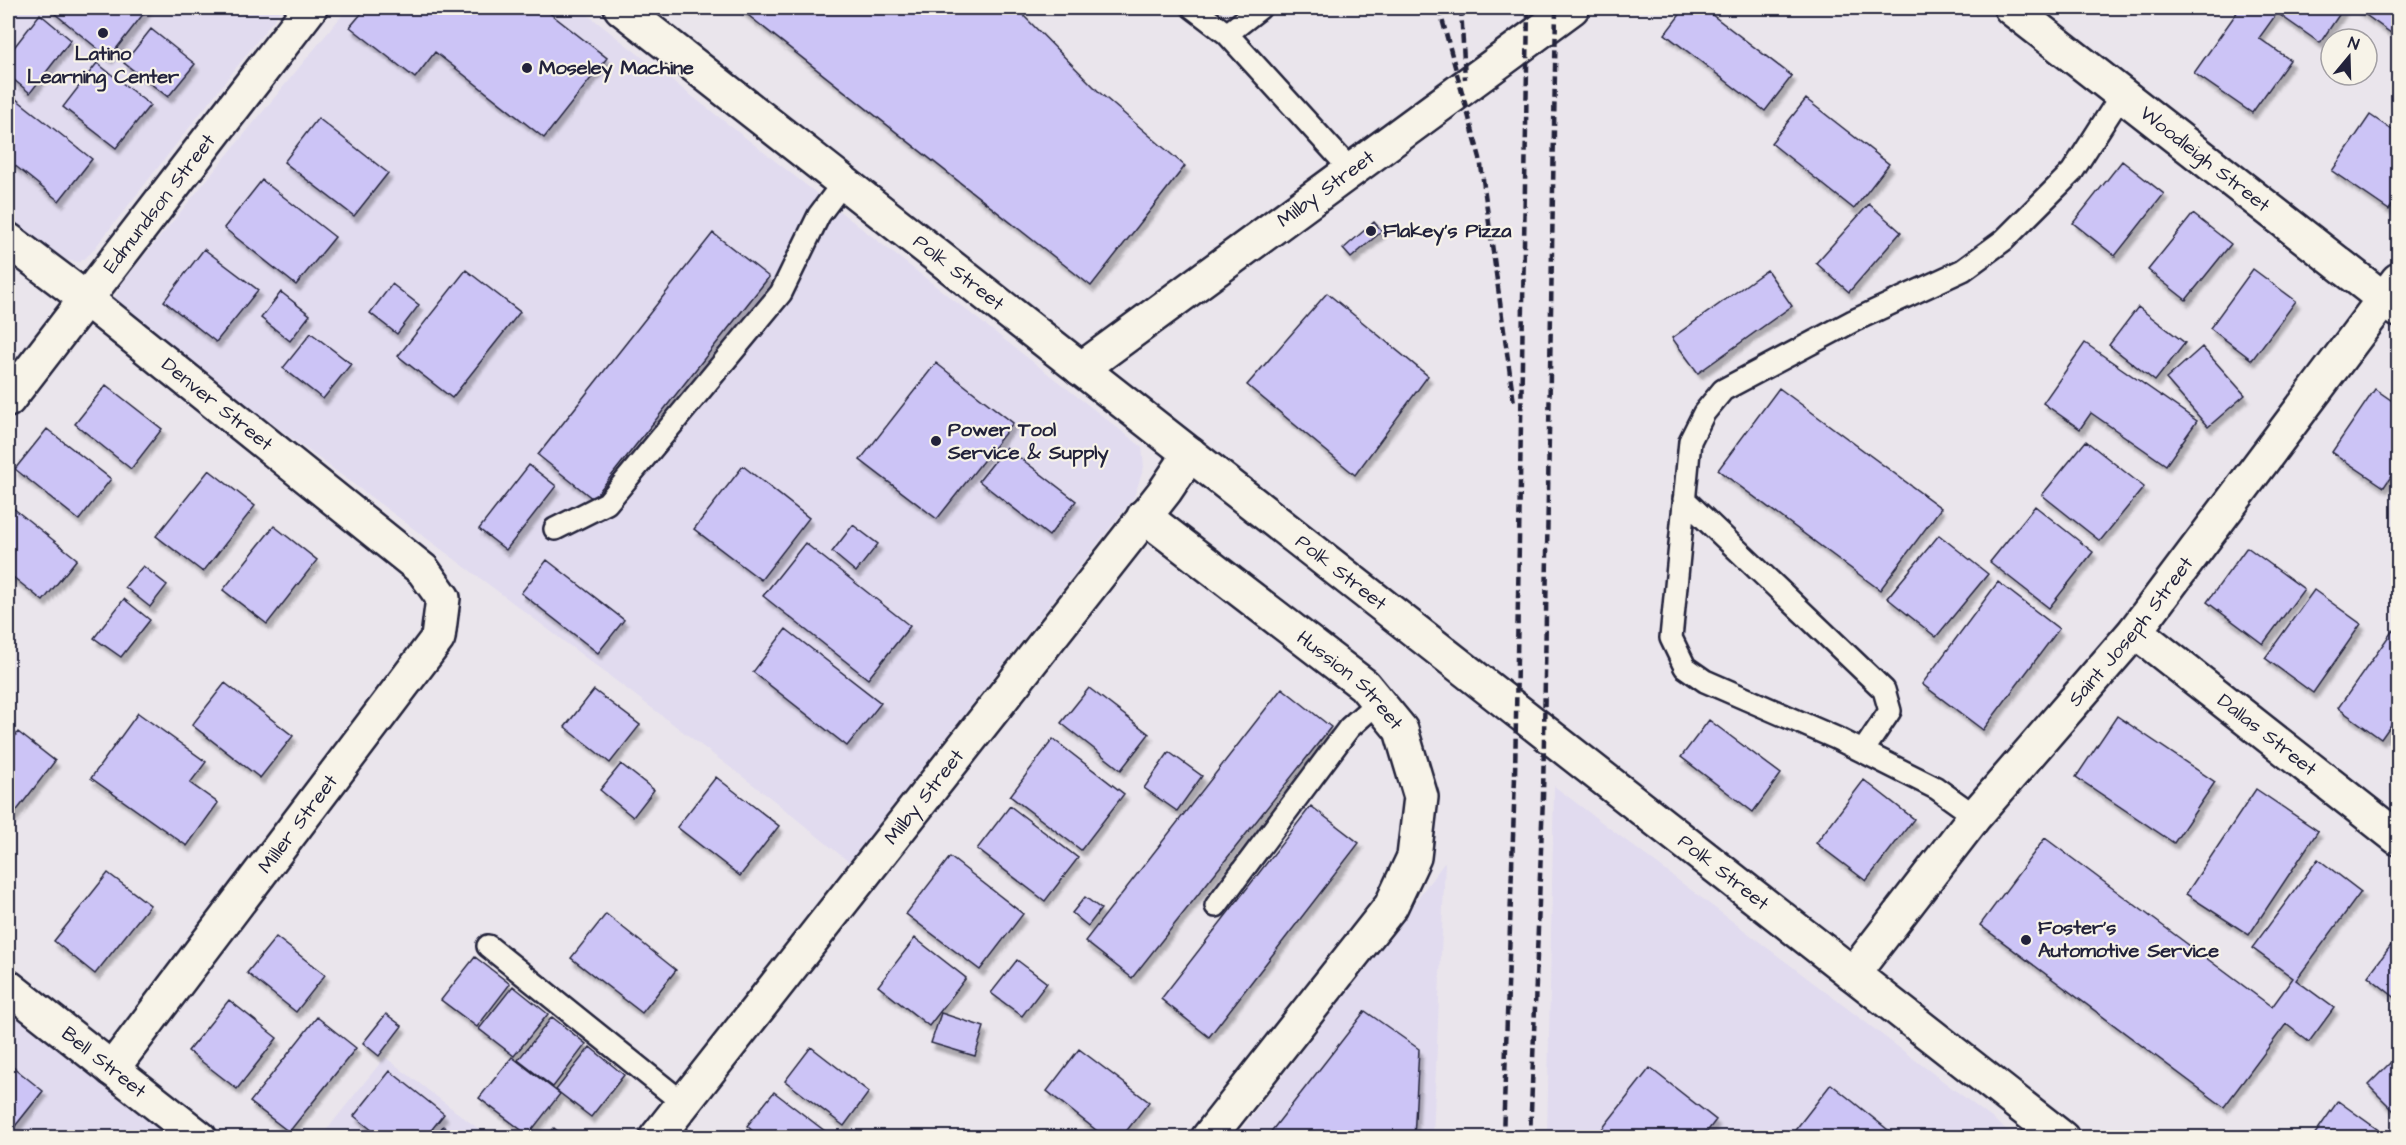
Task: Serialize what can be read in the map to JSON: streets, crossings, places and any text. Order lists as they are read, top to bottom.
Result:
{
  "streets": {
    "street": [
      "Woodleigh Street",
      "Milby Street",
      "Edmundson Street",
      "Polk Street",
      "Denver Street",
      "Saint Joseph Street",
      "Hussion Street",
      "Dallas Street",
      "Miller Street",
      "Bell Street"
    ]
  },
  "crossings": [
    ["Woodleigh Street", "Saint Joseph Street"],
    ["Milby Street", "Polk Street"],
    ["Milby Street", "Hussion Street"],
    ["Edmundson Street", "Denver Street"],
    ["Polk Street", "Saint Joseph Street"],
    ["Denver Street", "Miller Street"],
    ["Saint Joseph Street", "Dallas Street"],
    ["Miller Street", "Bell Street"]
  ],
  "places": [
    "Latino Learning Center",
    "Moseley Machine",
    "Flakey's Pizza",
    "Power Tool Service & Supply",
    "Foster's Automotive Service"
  ],
  "north": "top"
}
